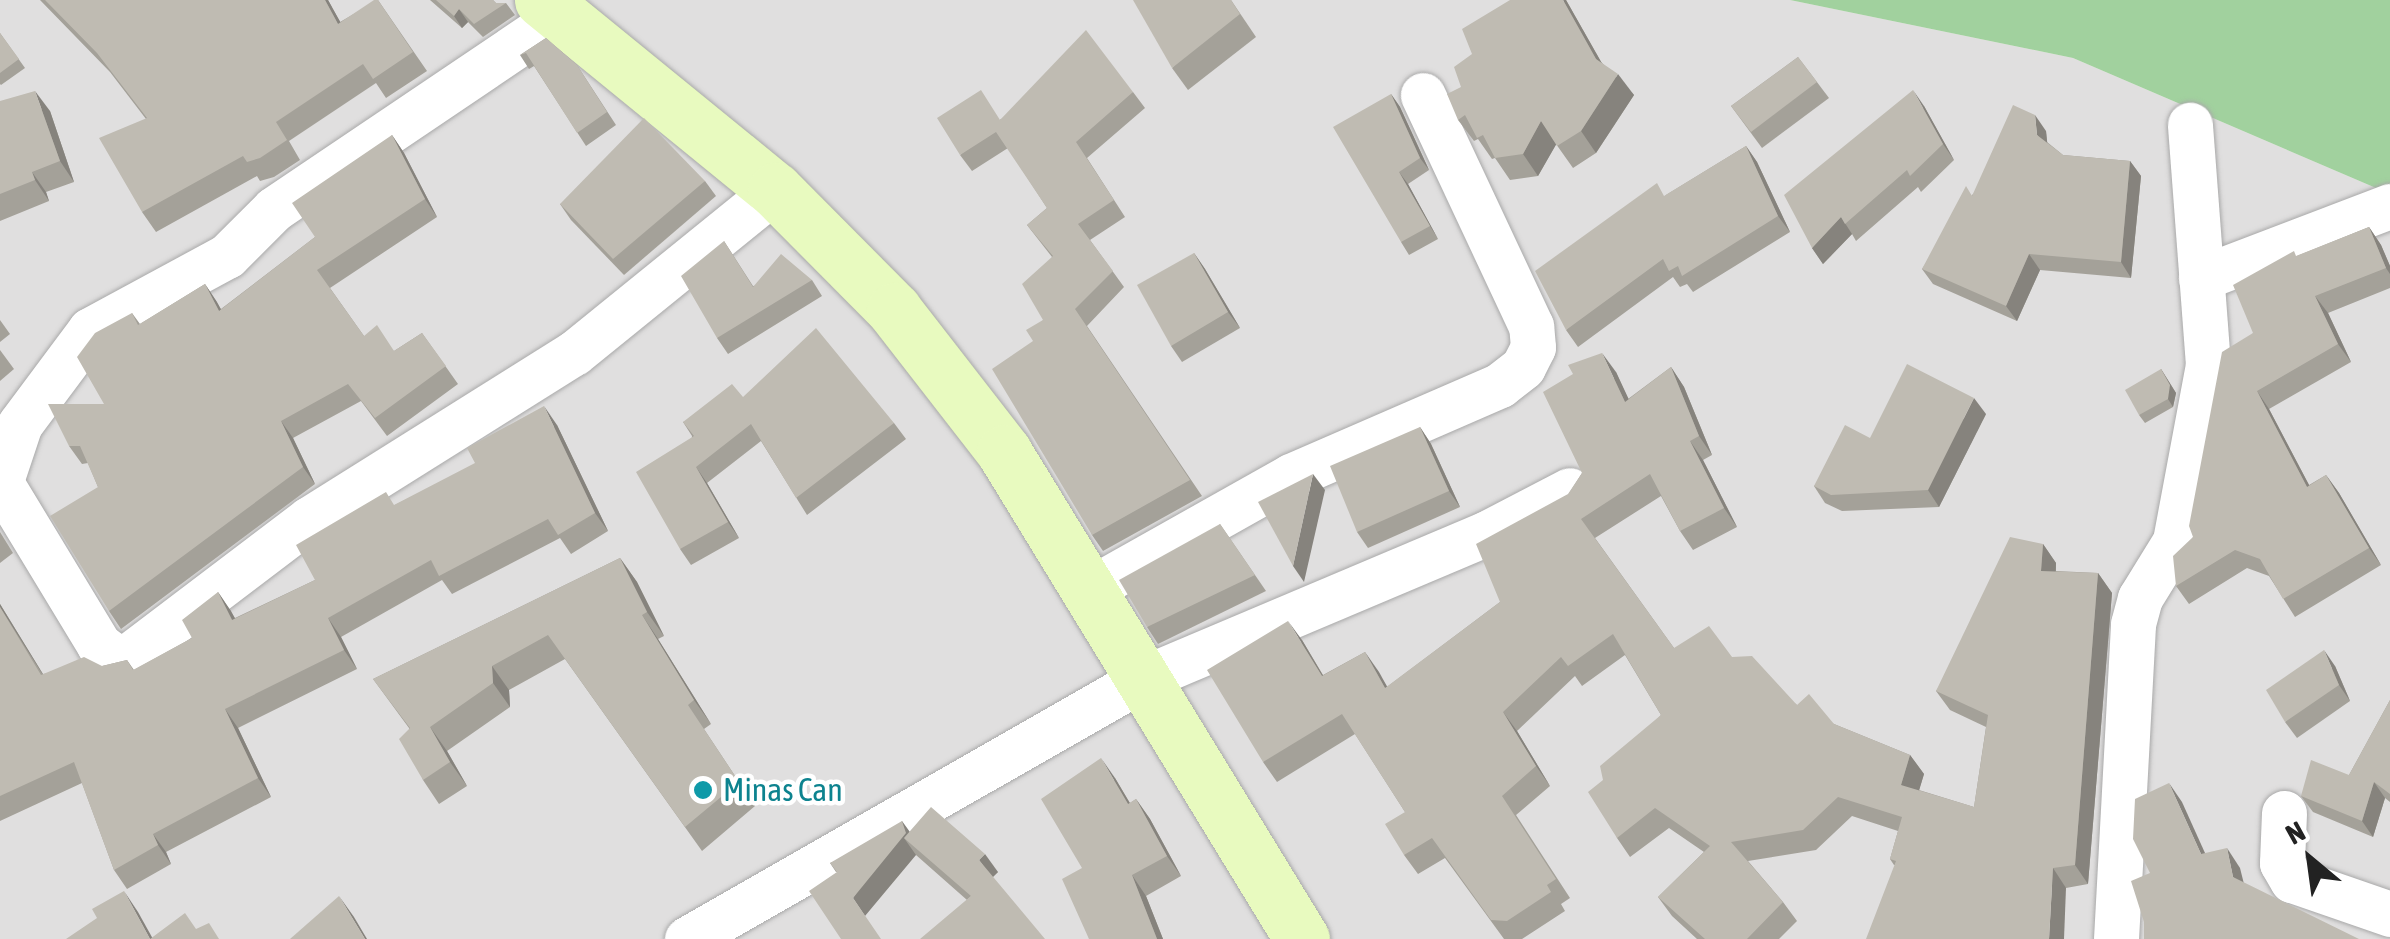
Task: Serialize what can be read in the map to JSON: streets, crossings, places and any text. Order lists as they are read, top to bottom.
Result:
{
  "places": ["Minas Can"],
  "north": "top left"
}
